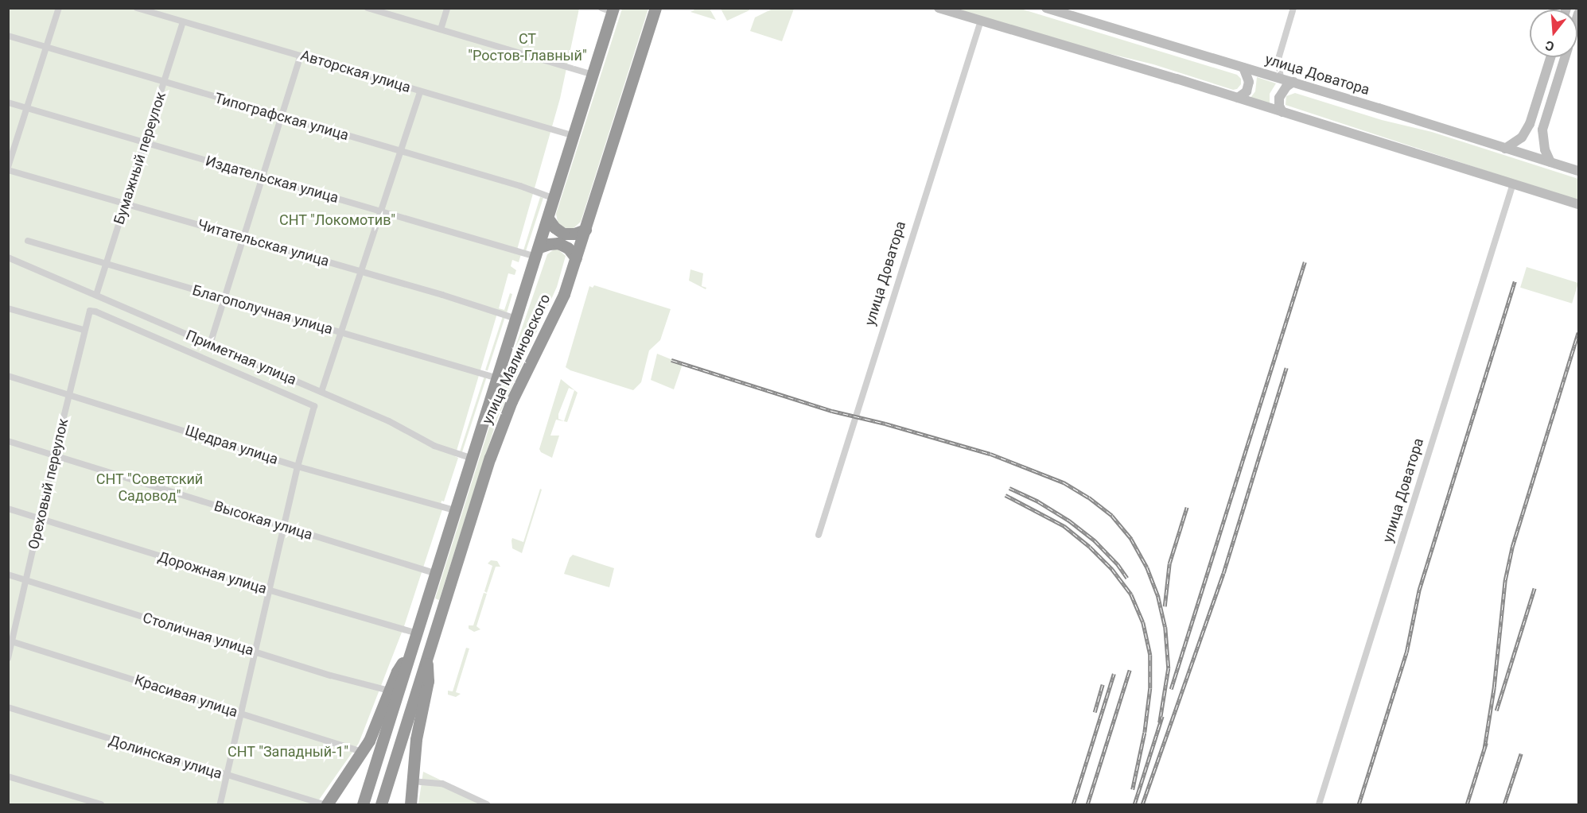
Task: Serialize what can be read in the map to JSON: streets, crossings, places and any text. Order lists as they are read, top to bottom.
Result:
{
  "streets": {
    "highway": ["улица Малиновского"],
    "street": [
      "Авторская улица",
      "улица Доватора",
      "Типографская улица",
      "Бумажный переулок",
      "Издательская улица",
      "Читательская улица",
      "Благополучная улица",
      "Приметная улица",
      "Щедрая улица",
      "Ореховый переулок",
      "Высокая улица",
      "Дорожная улица",
      "Столичная улица",
      "Красивая улица",
      "Долинская улица"
    ]
  },
  "crossings": [
    ["Авторская улица", "Бумажный переулок"],
    ["Авторская улица", "улица Малиновского"],
    ["Типографская улица", "Бумажный переулок"],
    ["Типографская улица", "улица Малиновского"],
    ["Бумажный переулок", "Издательская улица"],
    ["Бумажный переулок", "Читательская улица"],
    ["Бумажный переулок", "Благополучная улица"],
    ["Бумажный переулок", "Приметная улица"],
    ["Издательская улица", "улица Малиновского"],
    ["Читательская улица", "улица Малиновского"],
    ["Благополучная улица", "улица Малиновского"],
    ["Приметная улица", "улица Малиновского"],
    ["улица Малиновского", "Щедрая улица"],
    ["улица Малиновского", "Высокая улица"],
    ["улица Малиновского", "Дорожная улица"],
    ["Щедрая улица", "Ореховый переулок"],
    ["Ореховый переулок", "Высокая улица"],
    ["Ореховый переулок", "Дорожная улица"],
    ["Ореховый переулок", "Столичная улица"],
    ["Ореховый переулок", "Красивая улица"]
  ],
  "parks": [
    "СТ \"Ростов-Главный\"",
    "СНТ \"Локомотив\"",
    "СНТ \"Советский Садовод\"",
    "СНТ \"Западный-1\""
  ],
  "north": "bottom"
}
